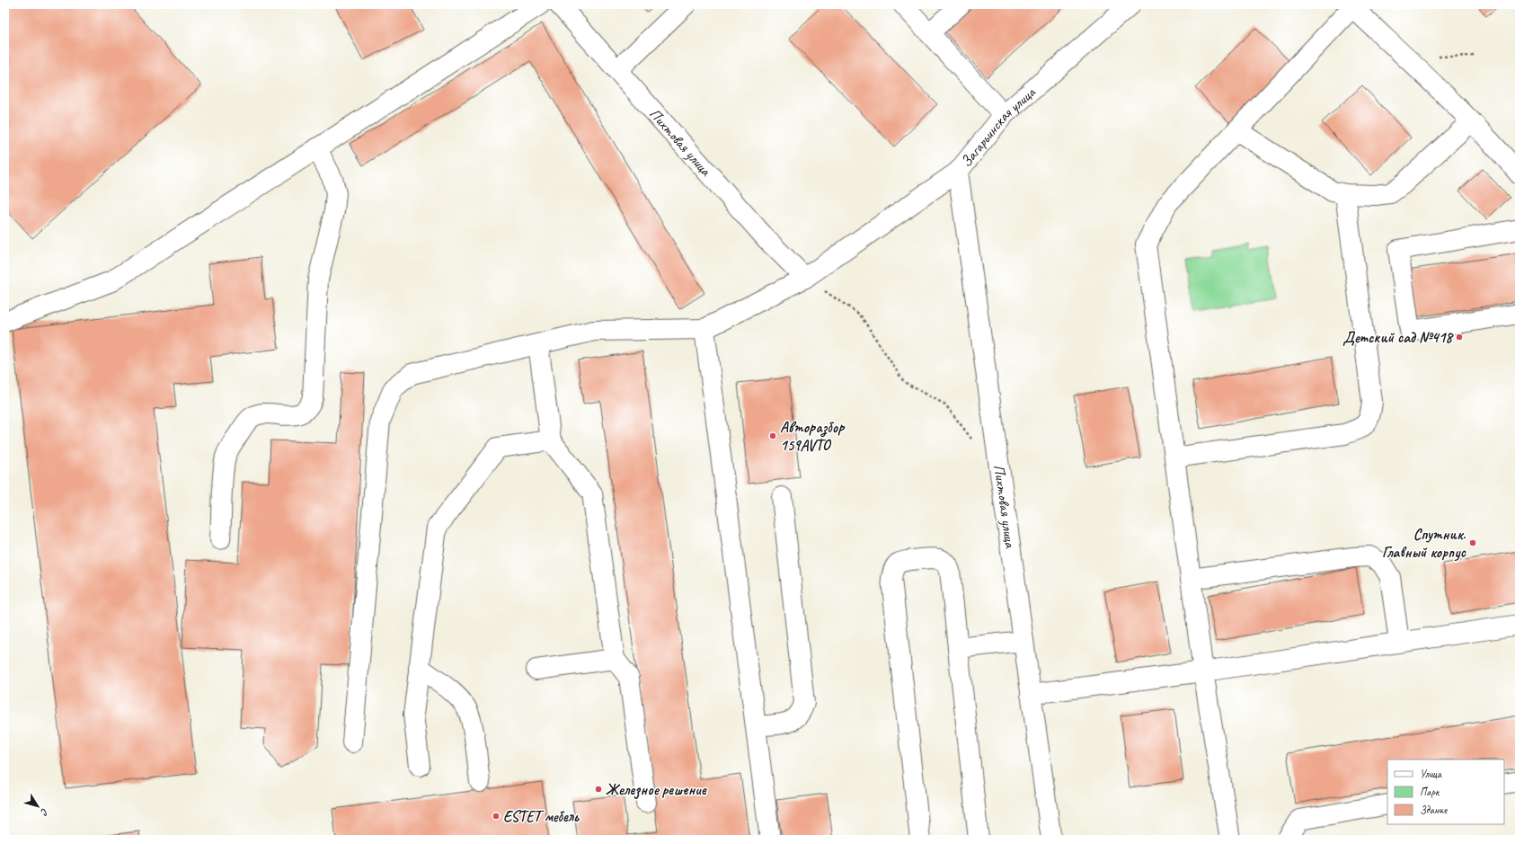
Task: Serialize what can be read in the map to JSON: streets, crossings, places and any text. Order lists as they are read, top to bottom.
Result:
{
  "streets": {
    "main road": ["Загарьинская улица", "Пихтовая улица"]
  },
  "crossings": [
    ["Загарьинская улица", "Пихтовая улица"]
  ],
  "places": [
    "Детский сад №418",
    "Авторазбор 159AVTO",
    "Спутник. Главный корпус",
    "Железное решение",
    "ESTET мебель"
  ],
  "legend": ["Улица", "Парк", "Здание"],
  "north": "bottom right"
}
